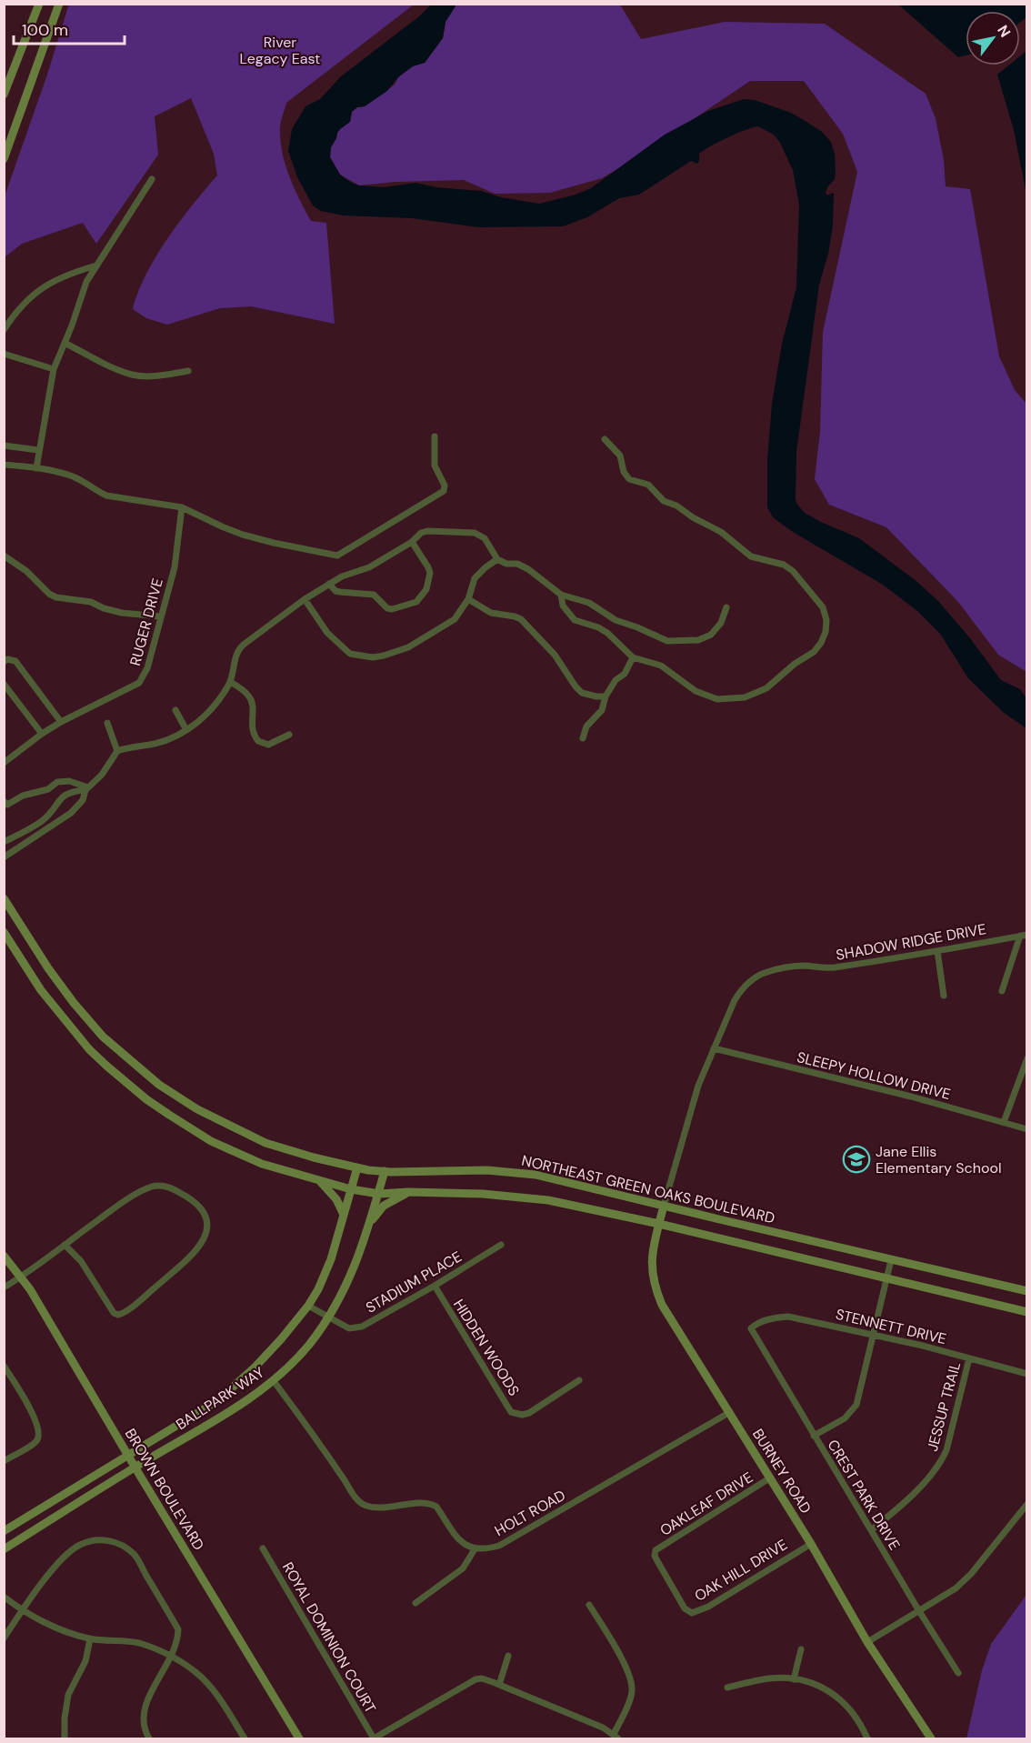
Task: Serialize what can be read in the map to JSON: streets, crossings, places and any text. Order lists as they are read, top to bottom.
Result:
{
  "streets": {
    "main road": [
      "NORTHEAST GREEN OAKS BOULEVARD",
      "BALLPARK WAY",
      "BURNEY ROAD",
      "BROWN BOULEVARD"
    ],
    "street": [
      "RUGER DRIVE",
      "SHADOW RIDGE DRIVE",
      "SLEEPY HOLLOW DRIVE",
      "STADIUM PLACE",
      "STENNETT DRIVE",
      "HIDDEN WOODS",
      "JESSUP TRAIL",
      "CREST PARK DRIVE",
      "OAKLEAF DRIVE",
      "HOLT ROAD",
      "OAK HILL DRIVE",
      "ROYAL DOMINION COURT"
    ]
  },
  "crossings": [
    ["SHADOW RIDGE DRIVE", "SLEEPY HOLLOW DRIVE"],
    ["SHADOW RIDGE DRIVE", "NORTHEAST GREEN OAKS BOULEVARD"],
    ["SHADOW RIDGE DRIVE", "BURNEY ROAD"],
    ["NORTHEAST GREEN OAKS BOULEVARD", "BALLPARK WAY"],
    ["NORTHEAST GREEN OAKS BOULEVARD", "BURNEY ROAD"],
    ["STADIUM PLACE", "HIDDEN WOODS"],
    ["STADIUM PLACE", "BALLPARK WAY"],
    ["STENNETT DRIVE", "JESSUP TRAIL"],
    ["STENNETT DRIVE", "CREST PARK DRIVE"],
    ["BALLPARK WAY", "BROWN BOULEVARD"],
    ["JESSUP TRAIL", "CREST PARK DRIVE"],
    ["BURNEY ROAD", "OAKLEAF DRIVE"],
    ["BURNEY ROAD", "HOLT ROAD"],
    ["BURNEY ROAD", "OAK HILL DRIVE"],
    ["OAKLEAF DRIVE", "OAK HILL DRIVE"]
  ],
  "parks": ["River Legacy East"],
  "places": {
    "school or university": ["Jane Ellis Elementary School"]
  },
  "scale_bar": "100 m",
  "north": "top right"
}
